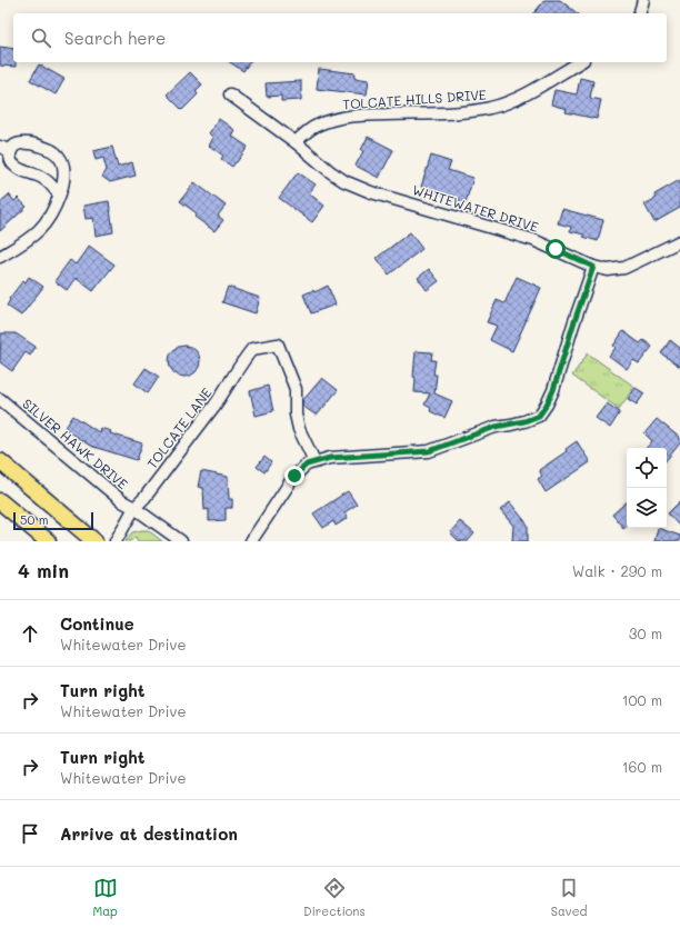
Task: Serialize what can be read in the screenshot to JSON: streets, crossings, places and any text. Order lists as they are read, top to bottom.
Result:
{
  "streets": {
    "street": [
      "TOLCATE HILLS DRIVE",
      "WHITEWATER DRIVE",
      "TOLCATE LANE",
      "SILVER HAWK DRIVE"
    ]
  },
  "crossings": [
    ["TOLCATE HILLS DRIVE", "WHITEWATER DRIVE"],
    ["TOLCATE LANE", "SILVER HAWK DRIVE"]
  ],
  "scale_bar": "50 m",
  "page": {
    "search": "Search here",
    "scale": "50 m",
    "heading": ["4 min", "Walk · 290 m"],
    "list": [
      ["Continue", "Whitewater Drive", "30 m"],
      ["Turn right", "Whitewater Drive", "100 m"],
      ["Turn right", "Whitewater Drive", "160 m"],
      "Arrive at destination"
    ],
    "nav": ["Map", "Directions", "Saved"]
  }
}
